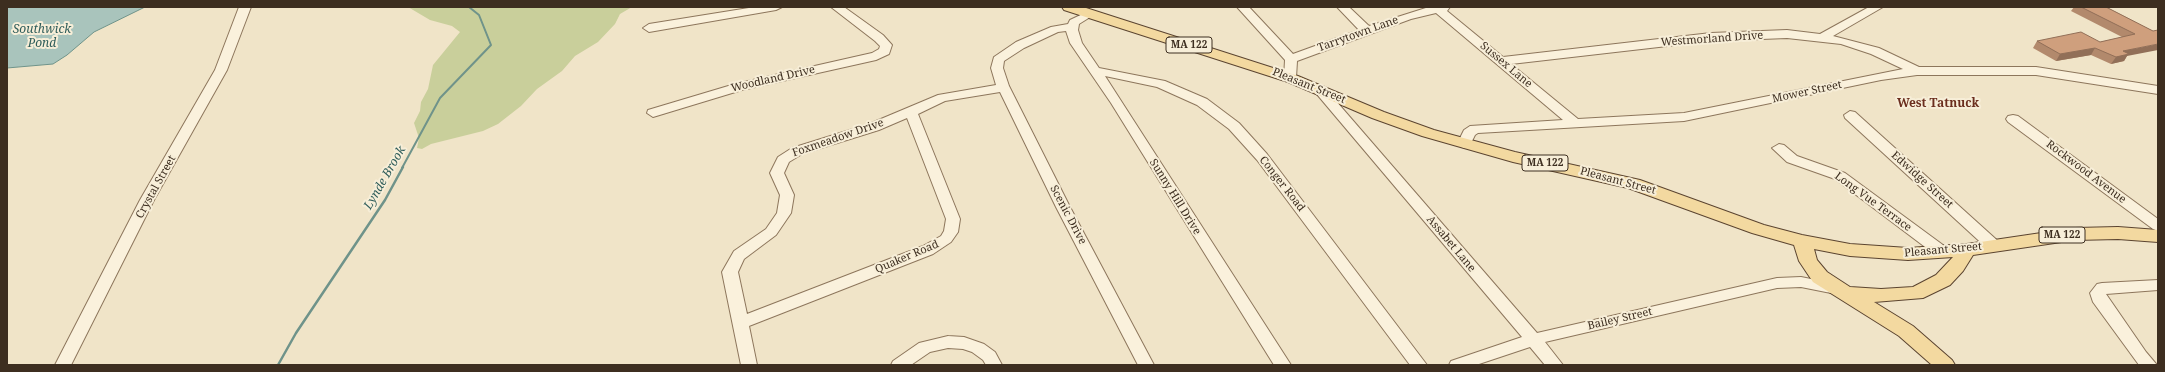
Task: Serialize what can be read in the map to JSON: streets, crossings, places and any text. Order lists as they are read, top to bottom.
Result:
{
  "streets": {
    "main road": ["MA 122", "Pleasant Street"],
    "street": [
      "Tarrytown Lane",
      "Westmorland Drive",
      "Sussex Lane",
      "Woodland Drive",
      "Mower Street",
      "Foxmeadow Drive",
      "Rockwood Avenue",
      "Edwidge Street",
      "Conger Road",
      "Crystal Street",
      "Sunny Hill Drive",
      "Long Vue Terrace",
      "Scenic Drive",
      "Assabet Lane",
      "Quaker Road",
      "Bailey Street"
    ]
  },
  "crossings": [
    ["Tarrytown Lane", "Sussex Lane"],
    ["Westmorland Drive", "Sussex Lane"],
    ["Westmorland Drive", "Mower Street"],
    ["Sussex Lane", "Mower Street"],
    ["Pleasant Street", "Mower Street"],
    ["Pleasant Street", "Edwidge Street"],
    ["Pleasant Street", "Long Vue Terrace"],
    ["Pleasant Street", "Assabet Lane"],
    ["Foxmeadow Drive", "Scenic Drive"],
    ["Foxmeadow Drive", "Quaker Road"],
    ["Conger Road", "Sunny Hill Drive"],
    ["Sunny Hill Drive", "Scenic Drive"],
    ["Assabet Lane", "Bailey Street"]
  ],
  "districts": ["West Tatnuck"],
  "water": ["Southwick Pond", "Lynde Brook"]
}
